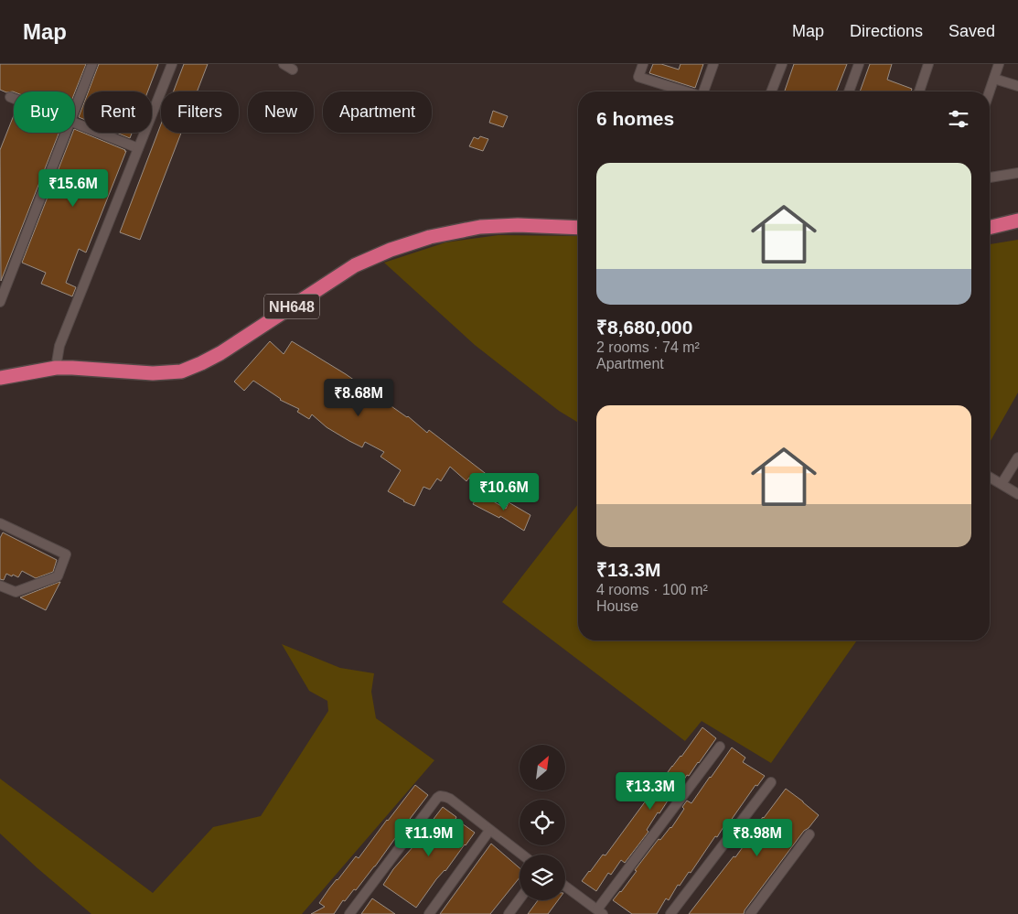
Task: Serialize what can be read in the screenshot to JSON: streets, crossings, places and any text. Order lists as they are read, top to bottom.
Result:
{
  "streets": {
    "highway": ["NH648"]
  },
  "north": "top right",
  "page": {
    "header": "Map",
    "nav": ["Map", "Directions", "Saved"],
    "chip": [
      "Buy",
      "Rent",
      "Filters",
      "New",
      "Apartment"
    ],
    "heading": "6 homes",
    "list": [
      {
        "name": "₹8,680,000",
        "note": "2 rooms · 74 m² · Apartment"
      },
      {
        "name": "₹13.3M",
        "note": "4 rooms · 100 m² · House"
      }
    ],
    "price": [
      "₹15.6M",
      "₹8.68M",
      "₹10.6M",
      "₹13.3M",
      "₹11.9M",
      "₹8.98M"
    ]
  }
}
